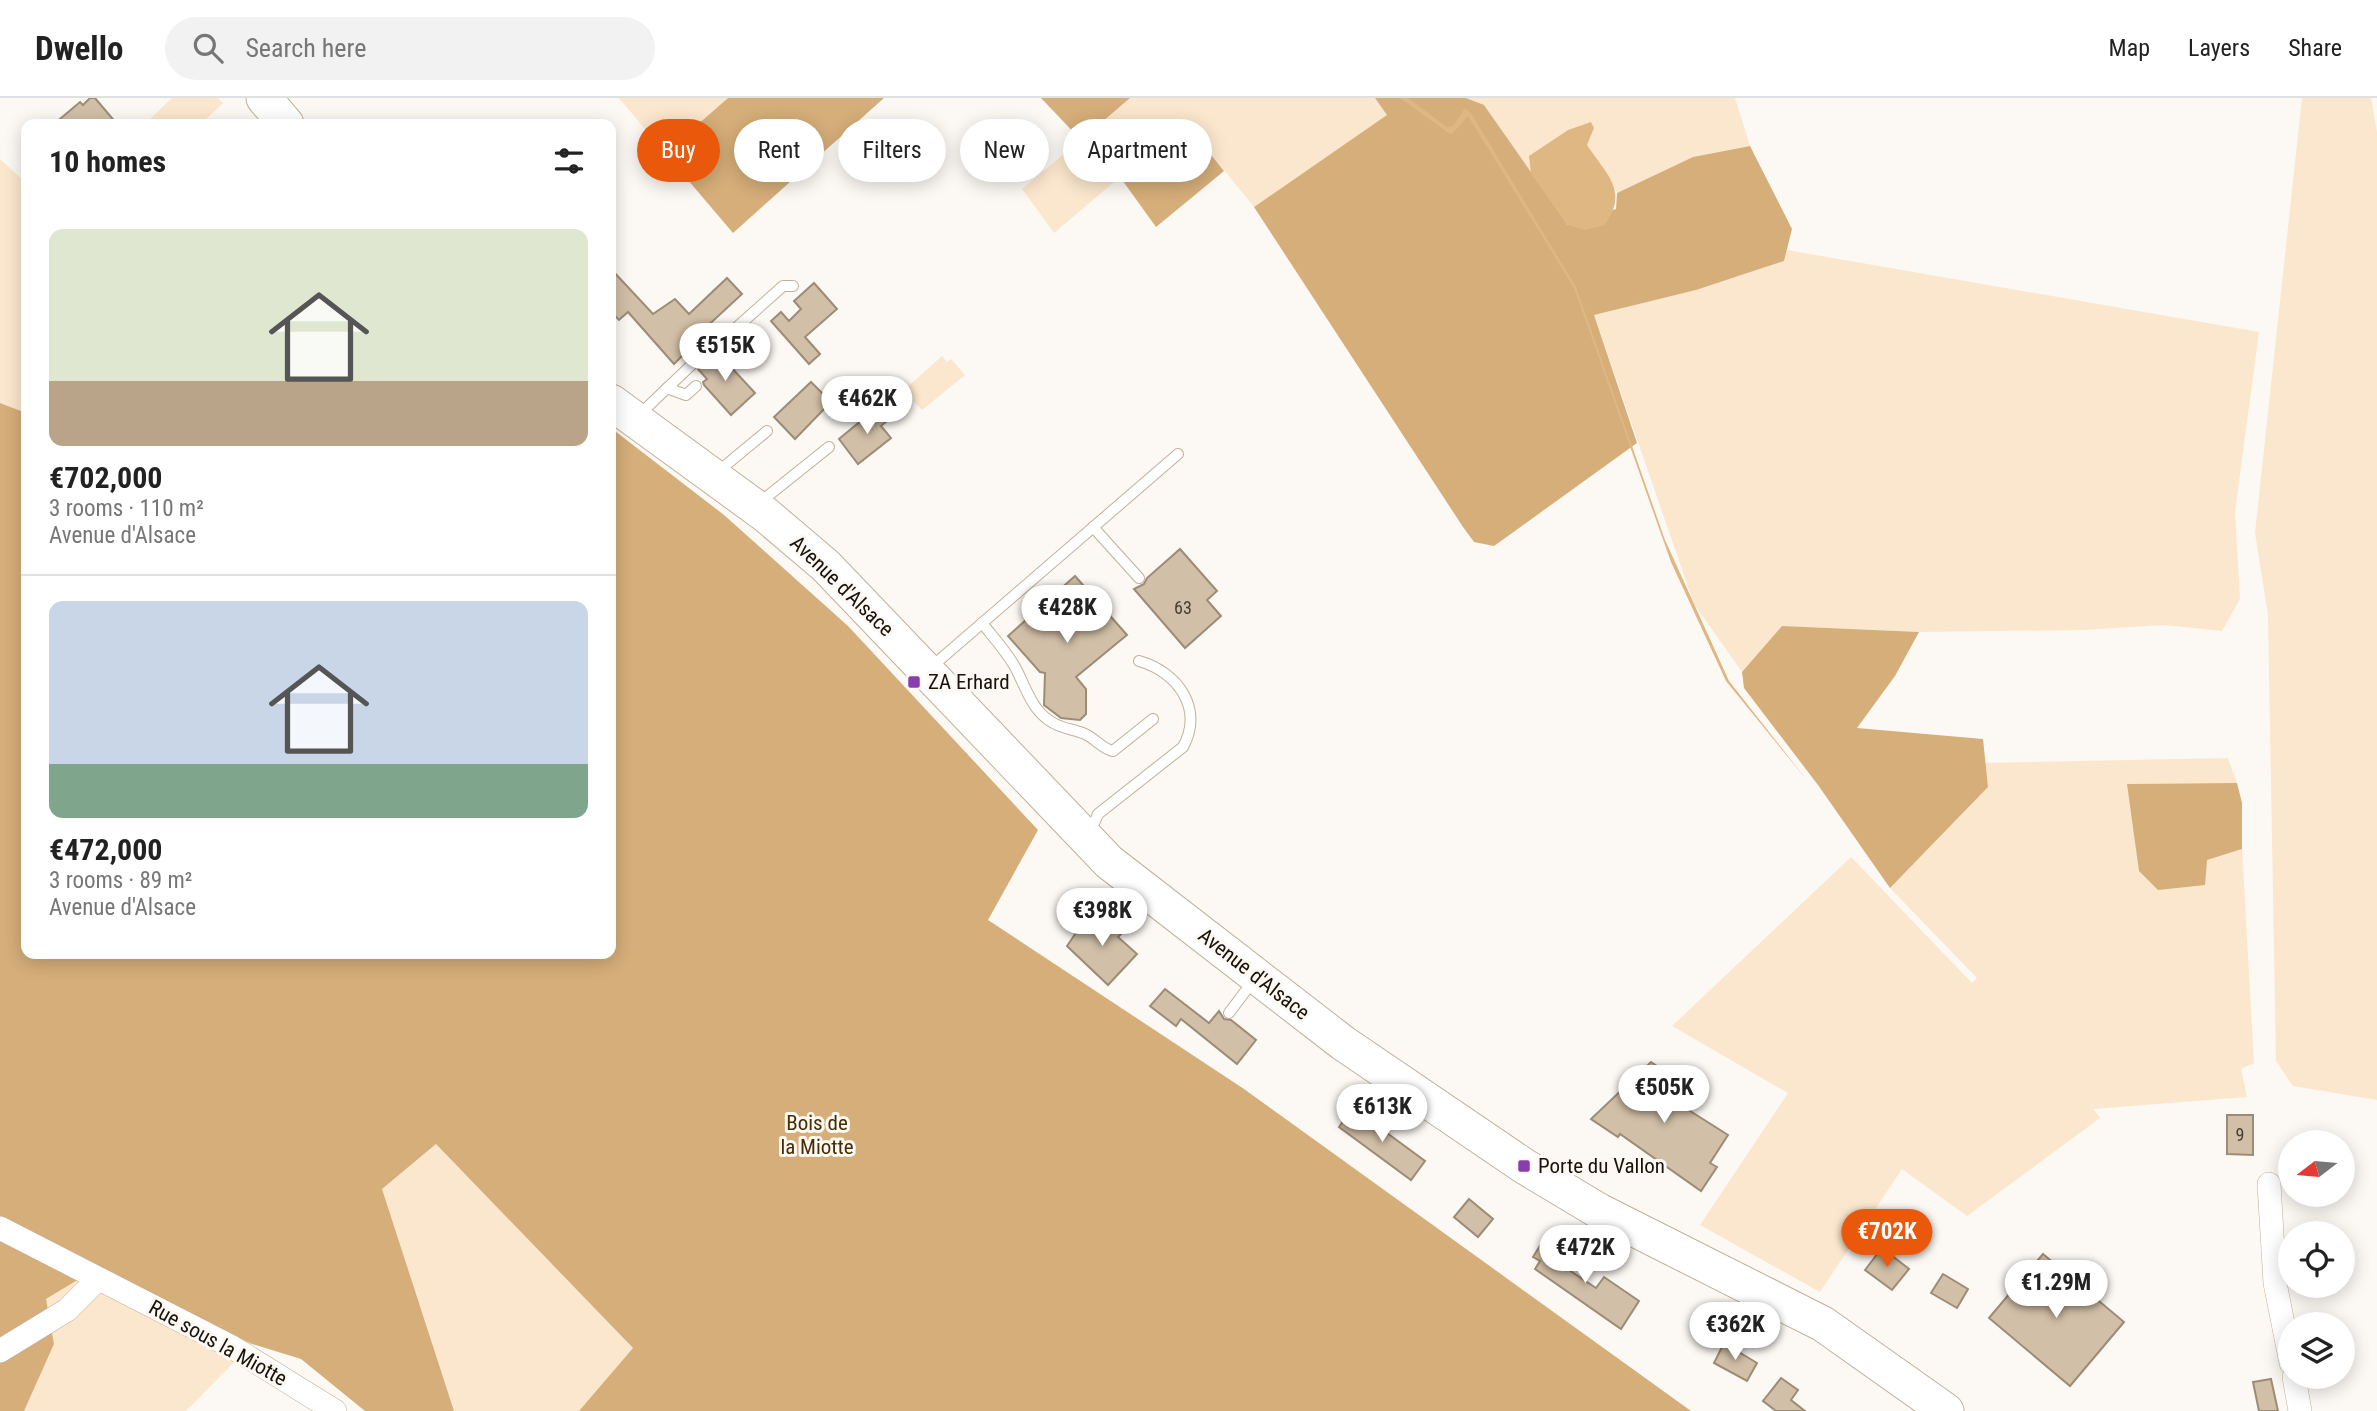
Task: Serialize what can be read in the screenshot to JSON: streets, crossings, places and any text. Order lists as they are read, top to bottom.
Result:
{
  "streets": {
    "main road": ["Avenue d'Alsace"],
    "street": ["Rue sous la Miotte"]
  },
  "parks": ["Bois de la Miotte"],
  "places": {
    "transit": ["ZA Erhard", "Porte du Vallon"]
  },
  "house_numbers": ["63", "9"],
  "north": "left",
  "page": {
    "header": "Dwello",
    "search": "Search here",
    "nav": ["Map", "Layers", "Share"],
    "chip": [
      "Buy",
      "Rent",
      "Filters",
      "New",
      "Apartment"
    ],
    "heading": "10 homes",
    "list": [
      {
        "name": "€702,000",
        "note": "3 rooms · 110 m² · Avenue d'Alsace"
      },
      {
        "name": "€472,000",
        "note": "3 rooms · 89 m² · Avenue d'Alsace"
      }
    ],
    "price": [
      "€515K",
      "€462K",
      "€428K",
      "€398K",
      "€505K",
      "€613K",
      "€702K",
      "€472K",
      "€1.29M",
      "€362K"
    ]
  }
}
